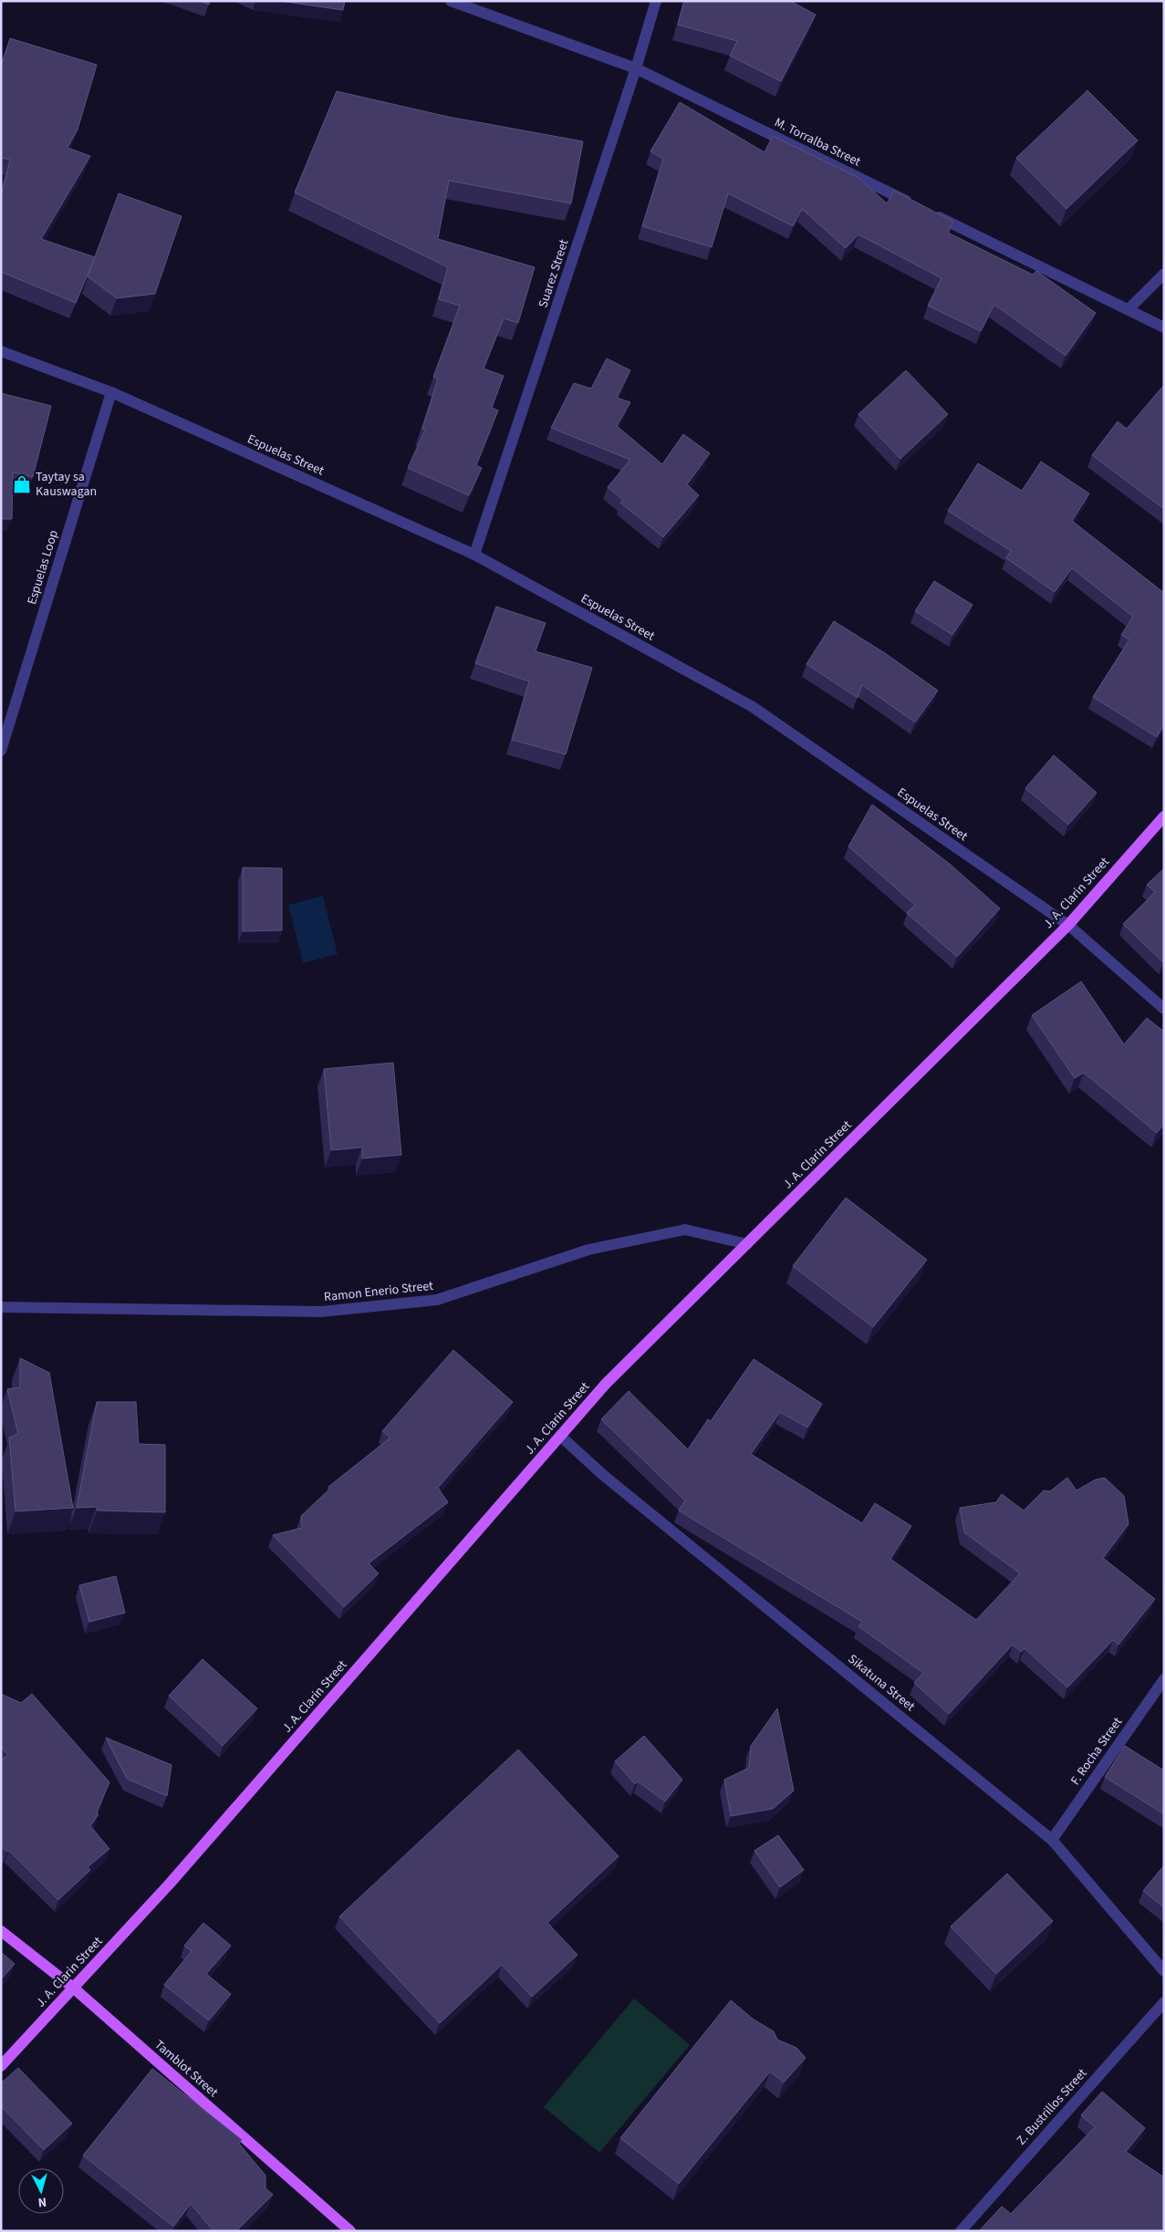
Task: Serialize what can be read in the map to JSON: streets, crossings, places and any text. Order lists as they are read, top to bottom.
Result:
{
  "streets": {
    "main road": ["J. A. Clarin Street", "Tamblot Street"],
    "street": [
      "M. Torralba Street",
      "Suarez Street",
      "Espuelas Street",
      "Espuelas Loop",
      "Ramon Enerio Street",
      "Sikatuna Street",
      "F. Rocha Street",
      "Z. Bustrillos Street"
    ]
  },
  "crossings": [
    ["M. Torralba Street", "Suarez Street"],
    ["Suarez Street", "Espuelas Street"],
    ["Espuelas Street", "Espuelas Loop"],
    ["Espuelas Street", "J. A. Clarin Street"],
    ["J. A. Clarin Street", "Ramon Enerio Street"],
    ["J. A. Clarin Street", "Sikatuna Street"],
    ["J. A. Clarin Street", "Tamblot Street"],
    ["Sikatuna Street", "F. Rocha Street"]
  ],
  "places": {
    "shop": ["Taytay sa Kauswagan"]
  },
  "north": "bottom"
}
